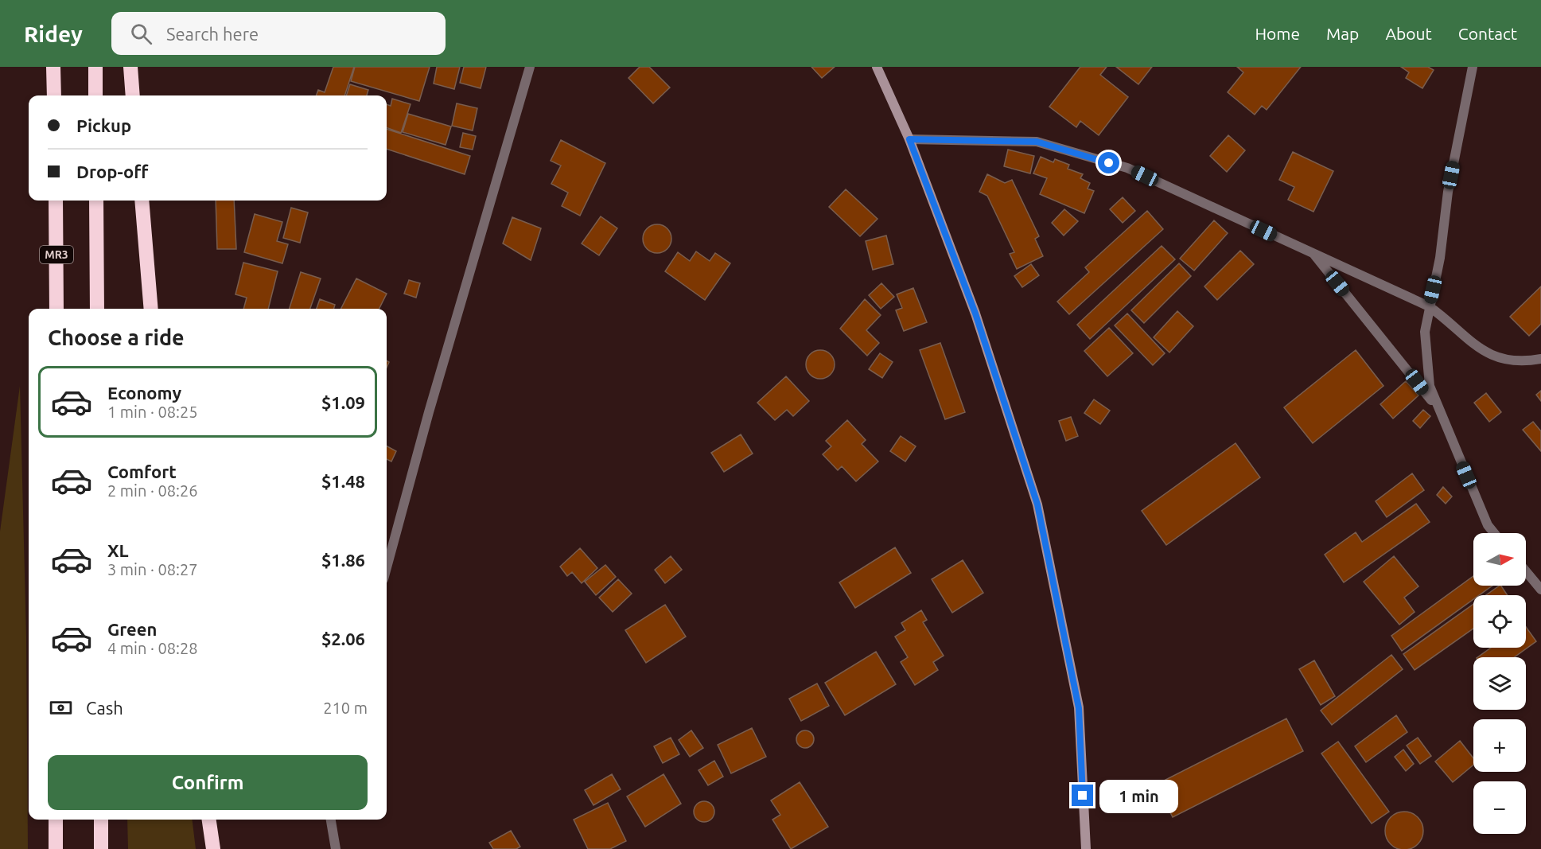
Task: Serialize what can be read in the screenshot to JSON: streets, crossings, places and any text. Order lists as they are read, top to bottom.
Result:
{
  "streets": {
    "highway": ["MR3"]
  },
  "north": "right",
  "page": {
    "header": "Ridey",
    "search": "Search here",
    "nav": [
      "Home",
      "Map",
      "About",
      "Contact"
    ],
    "banner": ["Pickup", "Drop-off"],
    "heading": "Choose a ride",
    "list": [
      {
        "name": "Economy",
        "note": "1 min · 08:25",
        "value": "$1.09"
      },
      {
        "name": "Comfort",
        "note": "2 min · 08:26",
        "value": "$1.48"
      },
      {
        "name": "XL",
        "note": "3 min · 08:27",
        "value": "$1.86"
      },
      {
        "name": "Green",
        "note": "4 min · 08:28",
        "value": "$2.06"
      }
    ],
    "map_buttons": ["+", "−"],
    "pay": ["Cash", "210 m"],
    "buttons": "Confirm",
    "bubble": "1 min"
  }
}
